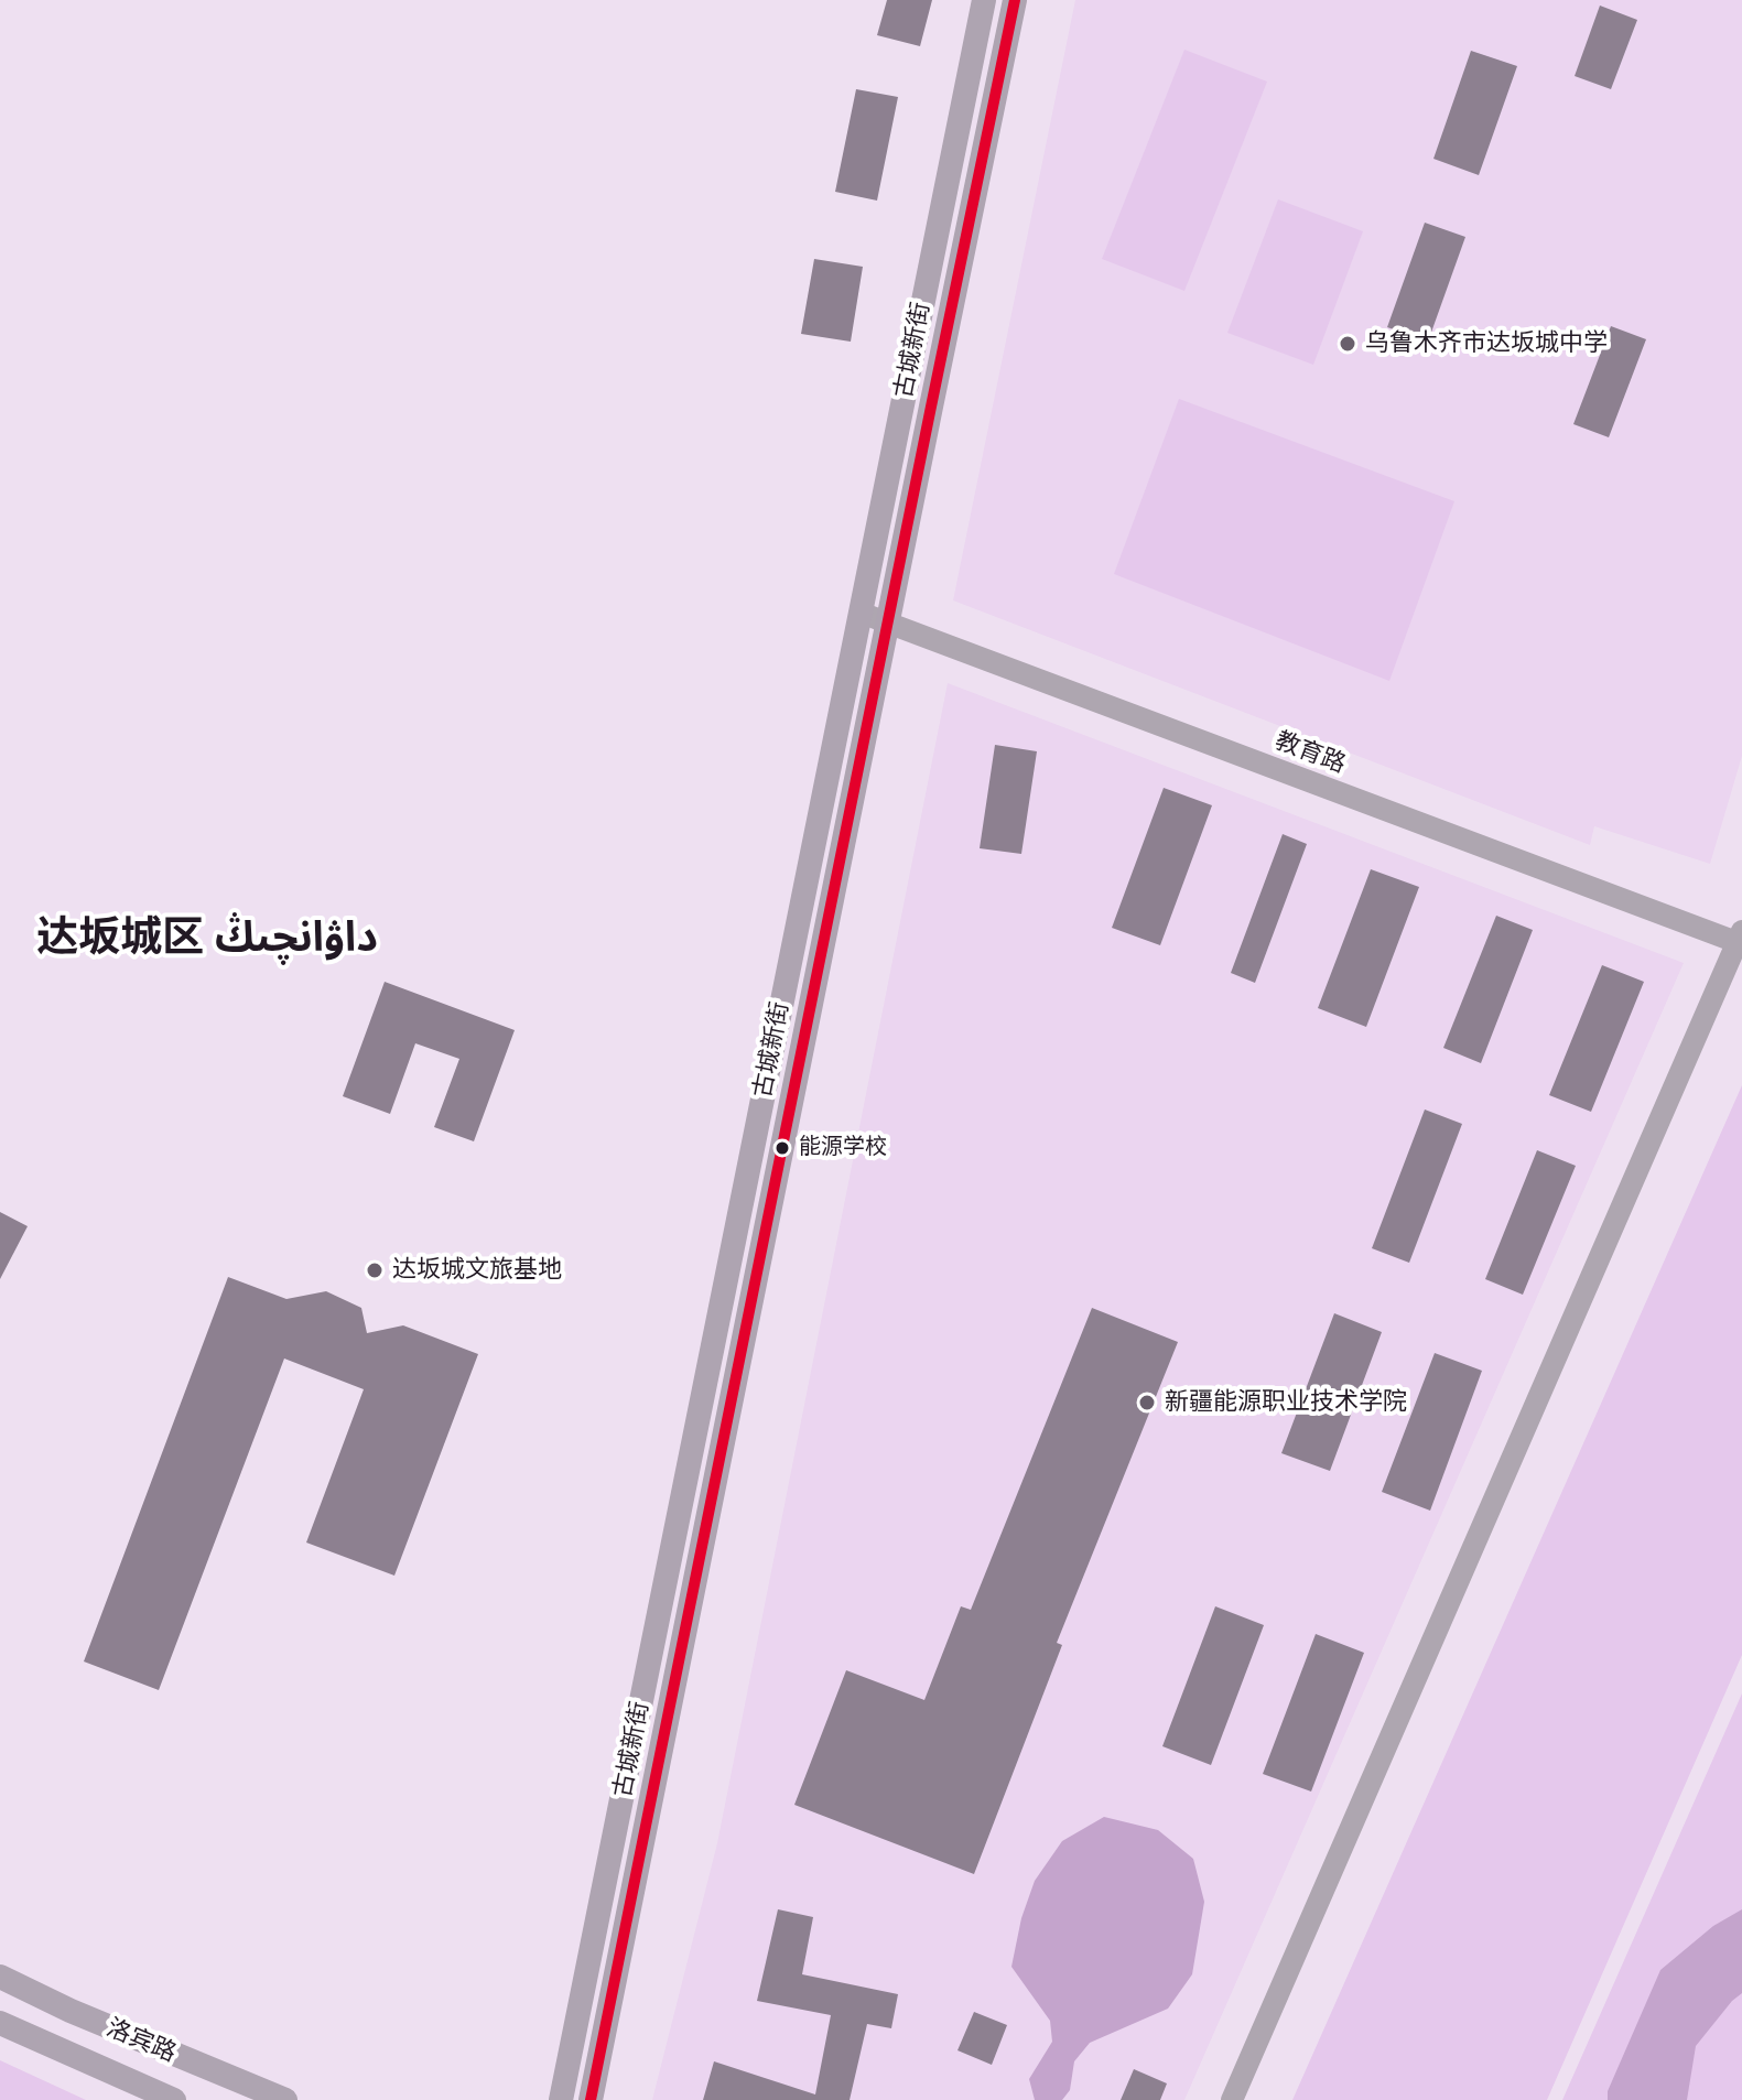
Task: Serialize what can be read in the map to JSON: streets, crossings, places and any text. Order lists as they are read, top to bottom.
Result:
{
  "streets": {
    "main road": ["古城新街", "洛宾路"],
    "street": ["教育路"]
  },
  "crossings": [
    ["古城新街", "教育路"]
  ],
  "districts": ["达坂城区 داۋانچىڭ"],
  "places": [
    "乌鲁木齐市达坂城中学",
    "能源学校",
    "达坂城文旅基地",
    "新疆能源职业技术学院"
  ]
}
